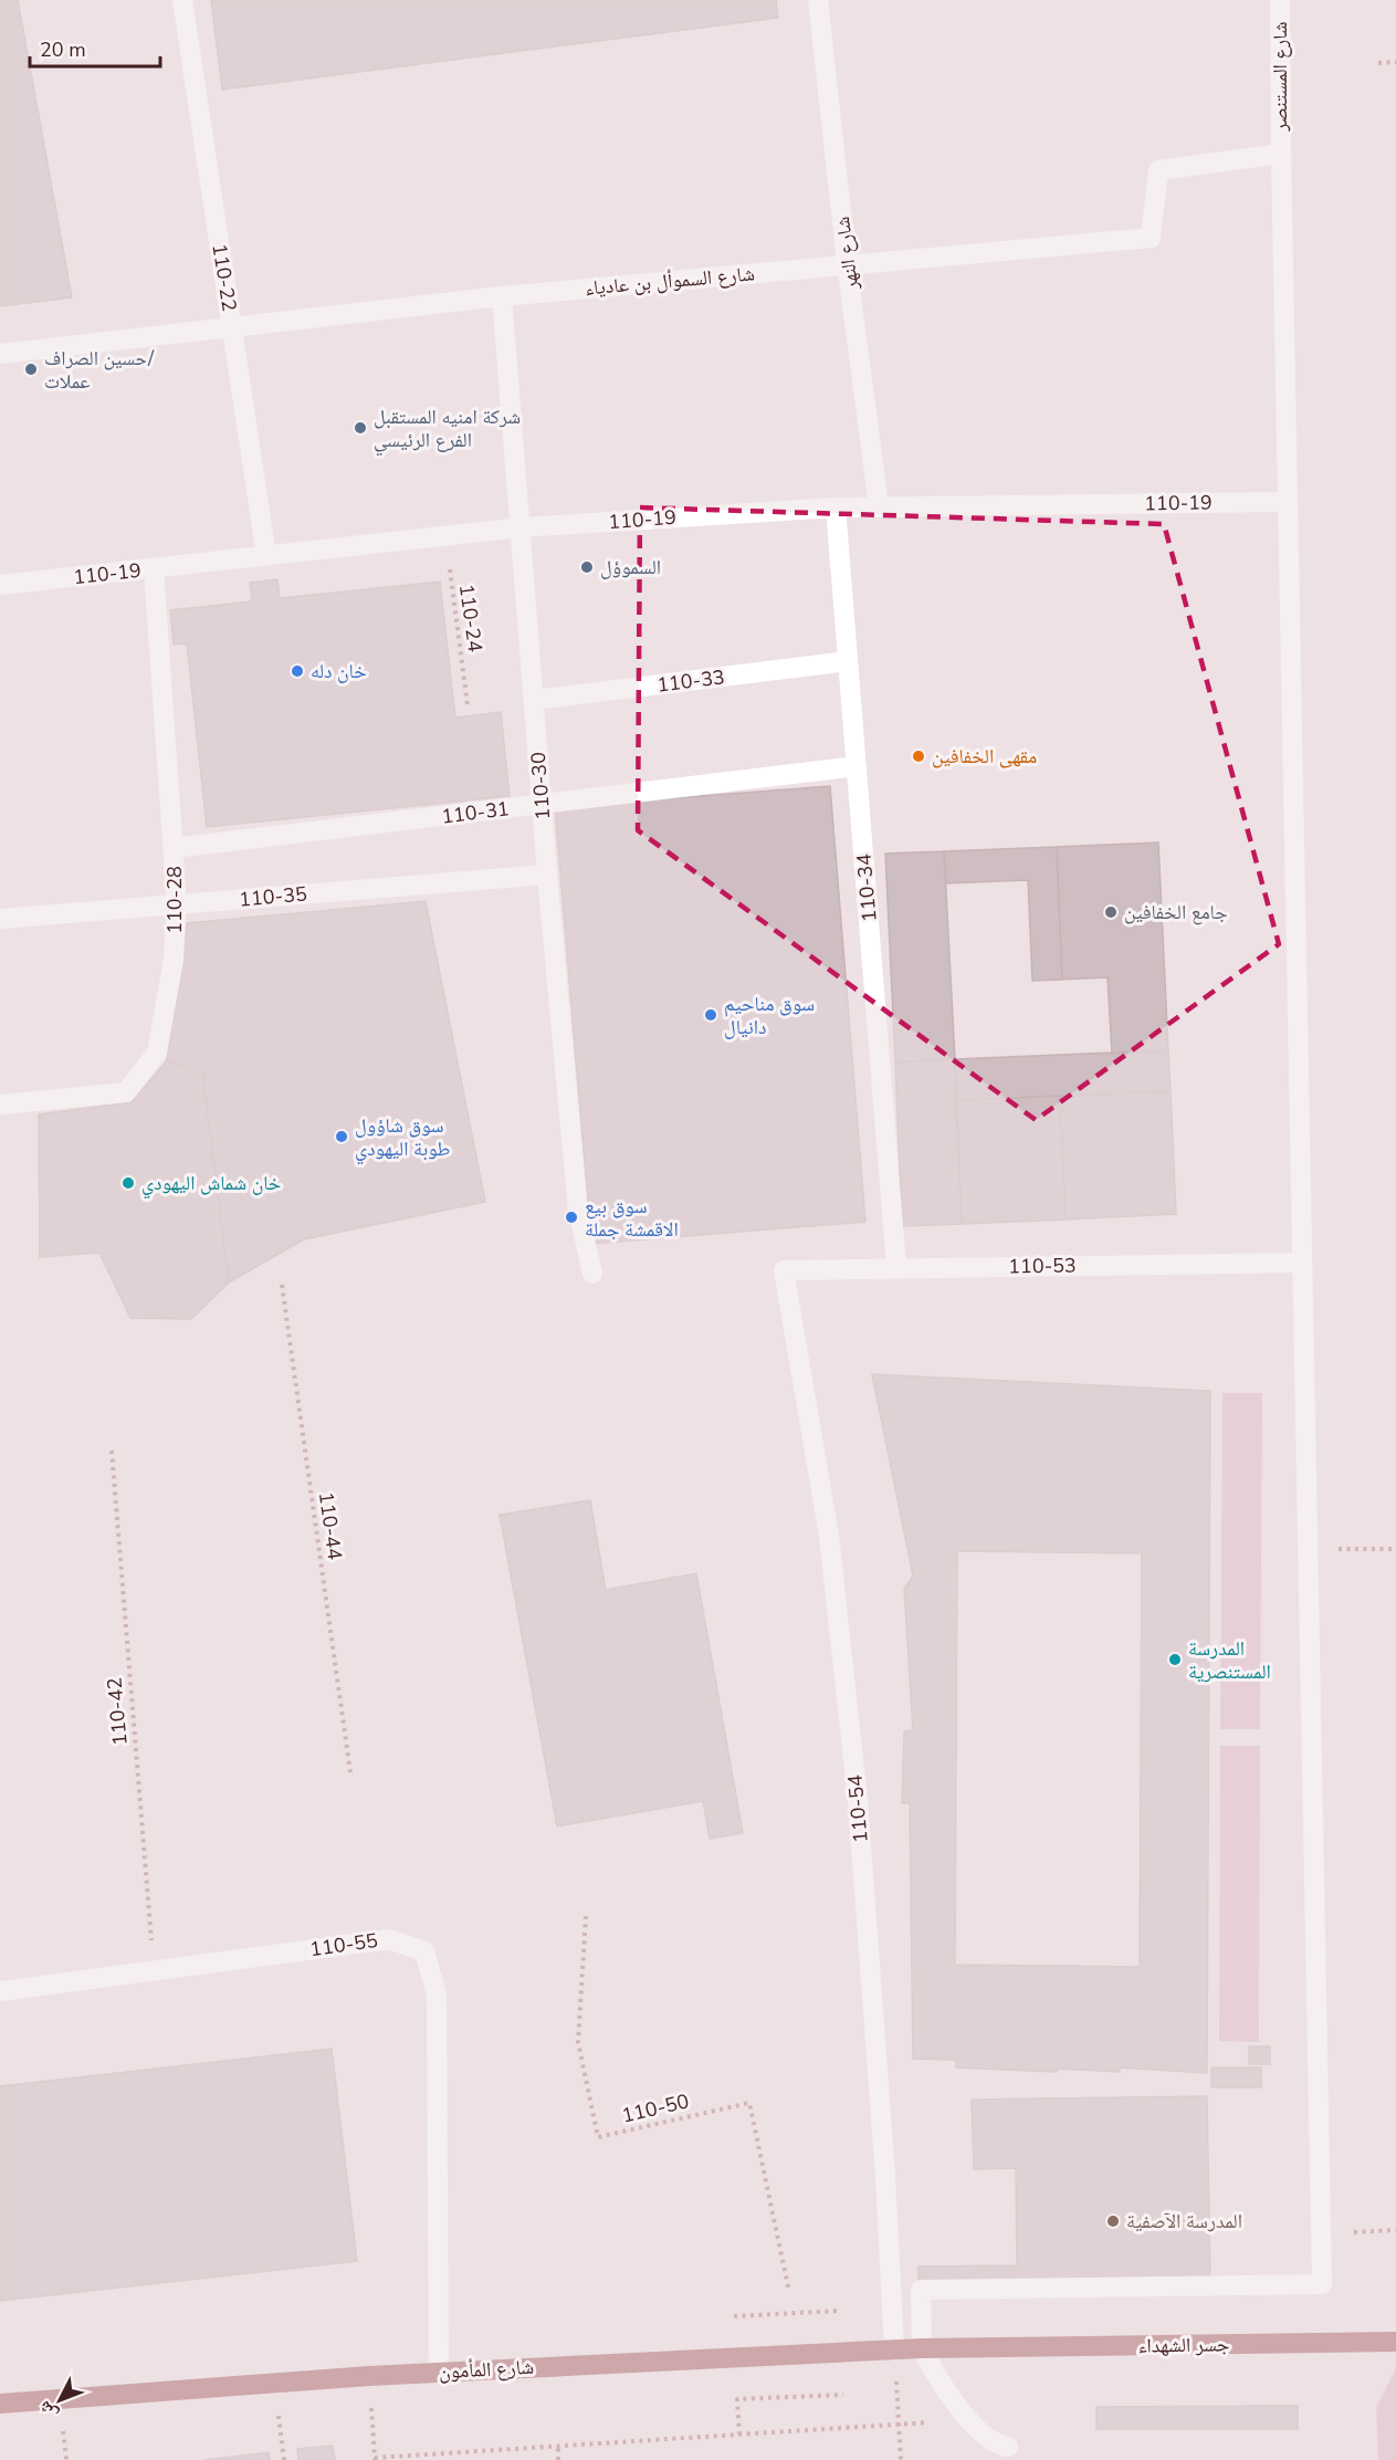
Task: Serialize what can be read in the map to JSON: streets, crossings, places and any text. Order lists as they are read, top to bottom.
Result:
{
  "streets": {
    "main road": ["جسر الشهداء", "شارع المأمون"],
    "street": [
      "شارع المستنصر",
      "شارع النهر",
      "110-22",
      "شارع السموأل بن عادياء",
      "110-19",
      "110-33",
      "110-30",
      "110-31",
      "110-34",
      "110-35",
      "110-28",
      "110-53",
      "110-54",
      "110-55"
    ],
    "path": [
      "110-24",
      "110-44",
      "110-42",
      "110-50"
    ]
  },
  "crossings": [
    ["شارع المستنصر", "شارع السموأل بن عادياء"],
    ["شارع المستنصر", "110-19"],
    ["شارع المستنصر", "110-53"],
    ["شارع المستنصر", "شارع المأمون"],
    ["شارع النهر", "شارع السموأل بن عادياء"],
    ["شارع النهر", "110-19"],
    ["110-22", "شارع السموأل بن عادياء"],
    ["110-22", "110-19"],
    ["شارع السموأل بن عادياء", "110-30"],
    ["110-19", "110-24"],
    ["110-19", "110-30"],
    ["110-19", "110-34"],
    ["110-19", "110-28"],
    ["110-33", "110-30"],
    ["110-33", "110-34"],
    ["110-30", "110-31"],
    ["110-30", "110-35"],
    ["110-31", "110-34"],
    ["110-31", "110-28"],
    ["110-34", "110-53"],
    ["110-35", "110-28"],
    ["110-53", "110-54"],
    ["110-42", "110-55"],
    ["110-54", "شارع المأمون"],
    ["110-55", "شارع المأمون"],
    ["جسر الشهداء", "شارع المأمون"]
  ],
  "places": [
    "حسين الصراف/ عملات",
    "شركة امنيه المستقبل الفرع الرئيسي",
    "السموؤل",
    "خان دله",
    "مقهى الخفافين",
    "جامع الخفافين",
    "سوق مناحيم دانيال",
    "سوق شاؤول طوبة اليهودي",
    "خان شماش اليهودي",
    "سوق بيع الاقمشة جملة",
    "المدرسة المستنصرية",
    "المدرسة الآصفية"
  ],
  "scale_bar": "20 m",
  "north": "bottom left"
}
